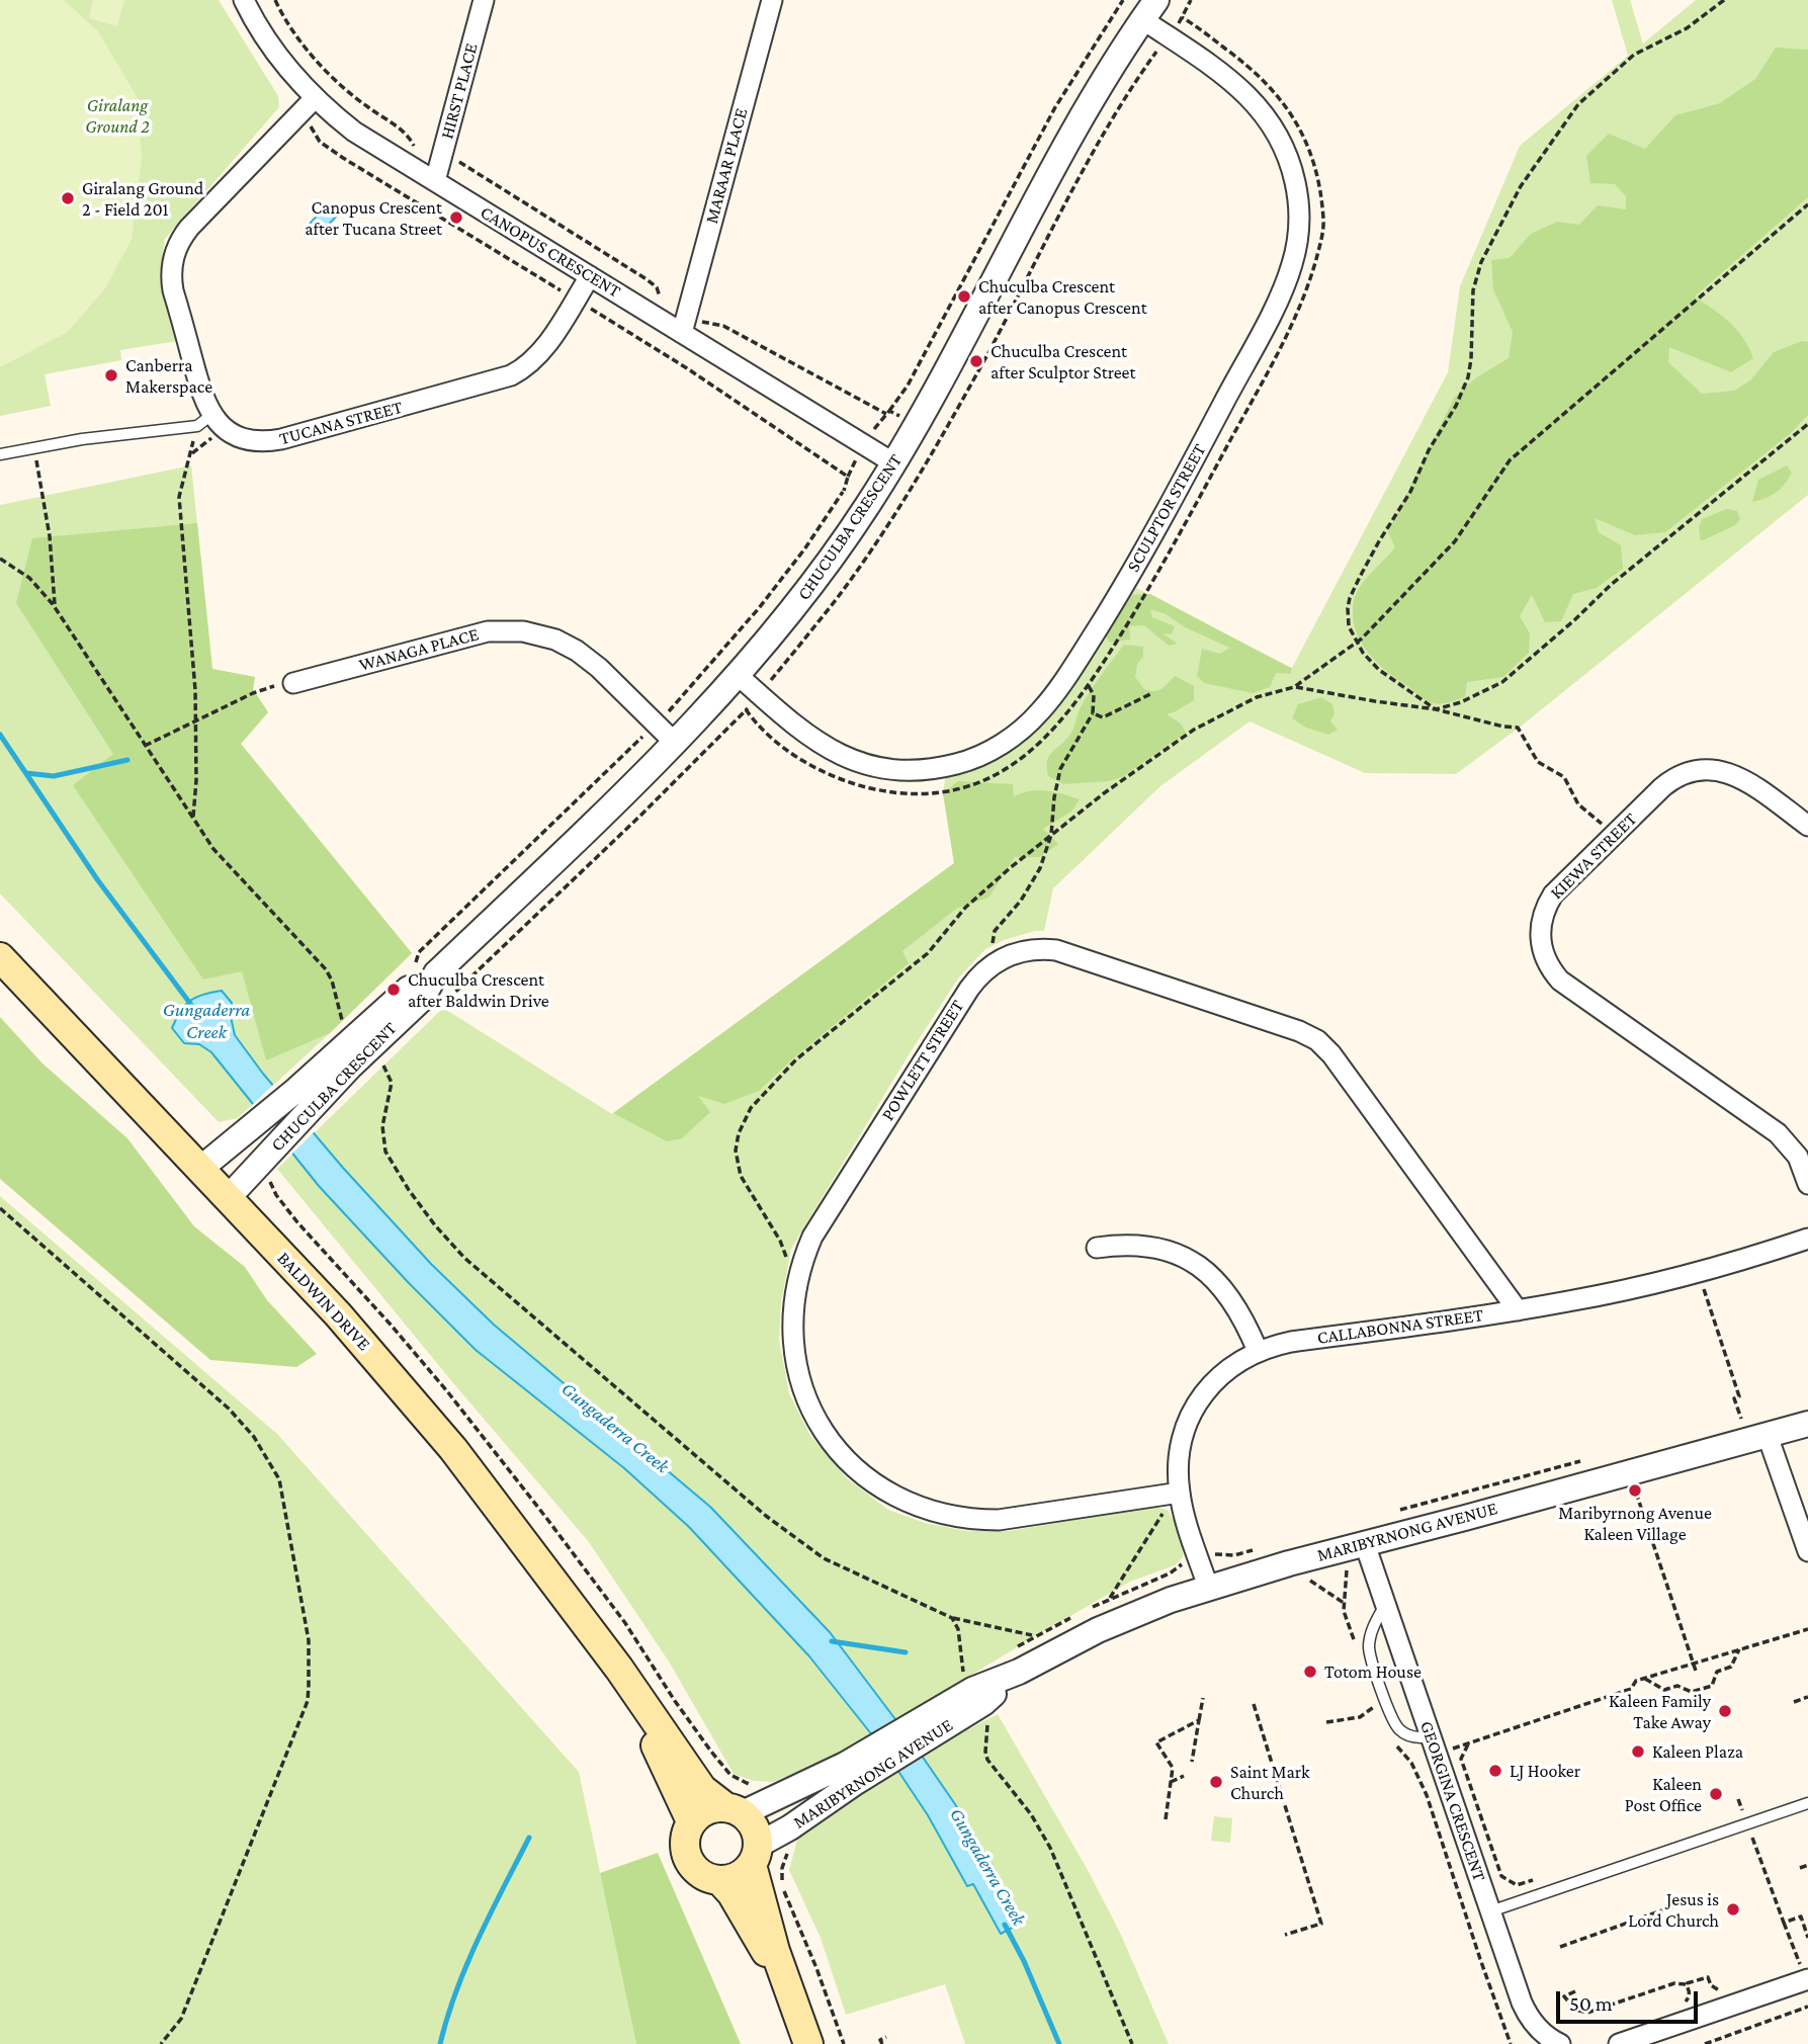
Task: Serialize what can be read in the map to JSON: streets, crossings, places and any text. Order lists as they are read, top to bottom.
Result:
{
  "streets": {
    "main road": ["BALDWIN DRIVE"],
    "street": [
      "HIRST PLACE",
      "MARAAR PLACE",
      "CANOPUS CRESCENT",
      "TUCANA STREET",
      "SCULPTOR STREET",
      "CHUCULBA CRESCENT",
      "WANAGA PLACE",
      "KIEWA STREET",
      "POWLETT STREET",
      "CALLABONNA STREET",
      "MARIBYRNONG AVENUE",
      "GEORGINA CRESCENT"
    ]
  },
  "crossings": [
    ["HIRST PLACE", "CANOPUS CRESCENT"],
    ["MARAAR PLACE", "CANOPUS CRESCENT"],
    ["CANOPUS CRESCENT", "TUCANA STREET"],
    ["CANOPUS CRESCENT", "CHUCULBA CRESCENT"],
    ["SCULPTOR STREET", "CHUCULBA CRESCENT"],
    ["CHUCULBA CRESCENT", "WANAGA PLACE"],
    ["CHUCULBA CRESCENT", "BALDWIN DRIVE"],
    ["POWLETT STREET", "CALLABONNA STREET"],
    ["BALDWIN DRIVE", "MARIBYRNONG AVENUE"],
    ["CALLABONNA STREET", "MARIBYRNONG AVENUE"],
    ["MARIBYRNONG AVENUE", "GEORGINA CRESCENT"]
  ],
  "water": ["Gungaderra Creek"],
  "parks": ["Giralang Ground 2"],
  "places": [
    "Giralang Ground 2 - Field 201",
    "Canopus Crescent after Tucana Street",
    "Chuculba Crescent after Canopus Crescent",
    "Chuculba Crescent after Sculptor Street",
    "Canberra Makerspace",
    "Chuculba Crescent after Baldwin Drive",
    "Maribyrnong Avenue Kaleen Village",
    "Totom House",
    "Kaleen Family Take Away",
    "Kaleen Plaza",
    "LJ Hooker",
    "Saint Mark Church",
    "Kaleen Post Office",
    "Jesus is Lord Church"
  ],
  "scale_bar": "50 m"
}
